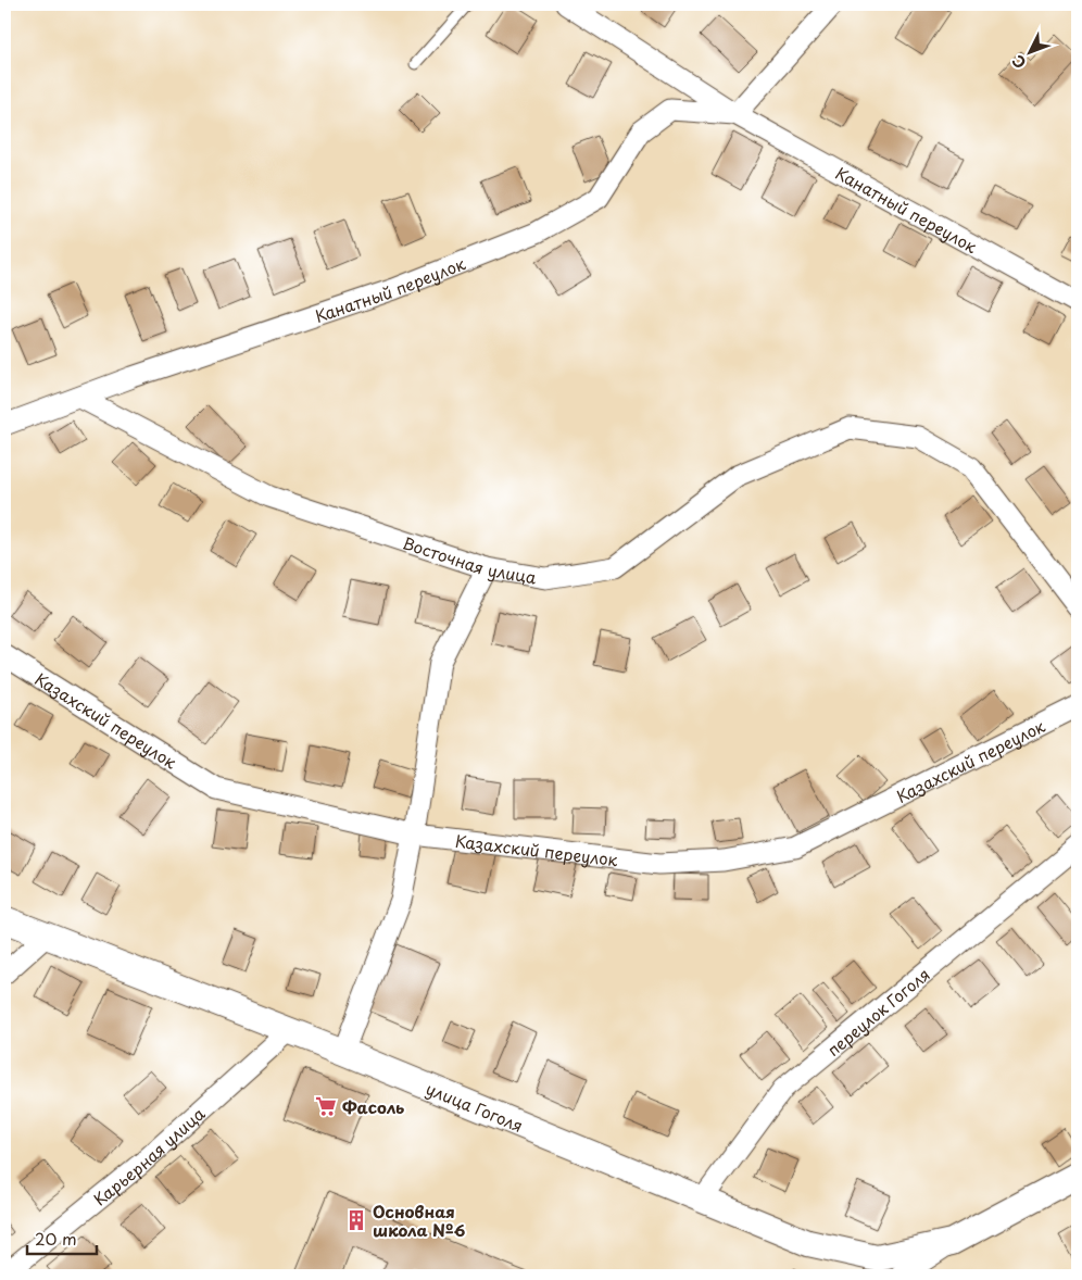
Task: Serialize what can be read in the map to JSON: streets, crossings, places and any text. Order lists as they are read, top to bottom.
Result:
{
  "streets": {
    "street": [
      "Канатный переулок",
      "Восточная улица",
      "Казахский переулок",
      "переулок Гоголя",
      "улица Гоголя",
      "Карьерная улица"
    ]
  },
  "crossings": [
    ["Канатный переулок", "Восточная улица"],
    ["переулок Гоголя", "улица Гоголя"],
    ["улица Гоголя", "Карьерная улица"]
  ],
  "places": {
    "supermarket": ["Фасоль"],
    "building": ["Основная школа №6"]
  },
  "scale_bar": "20 m",
  "north": "bottom left"
}
